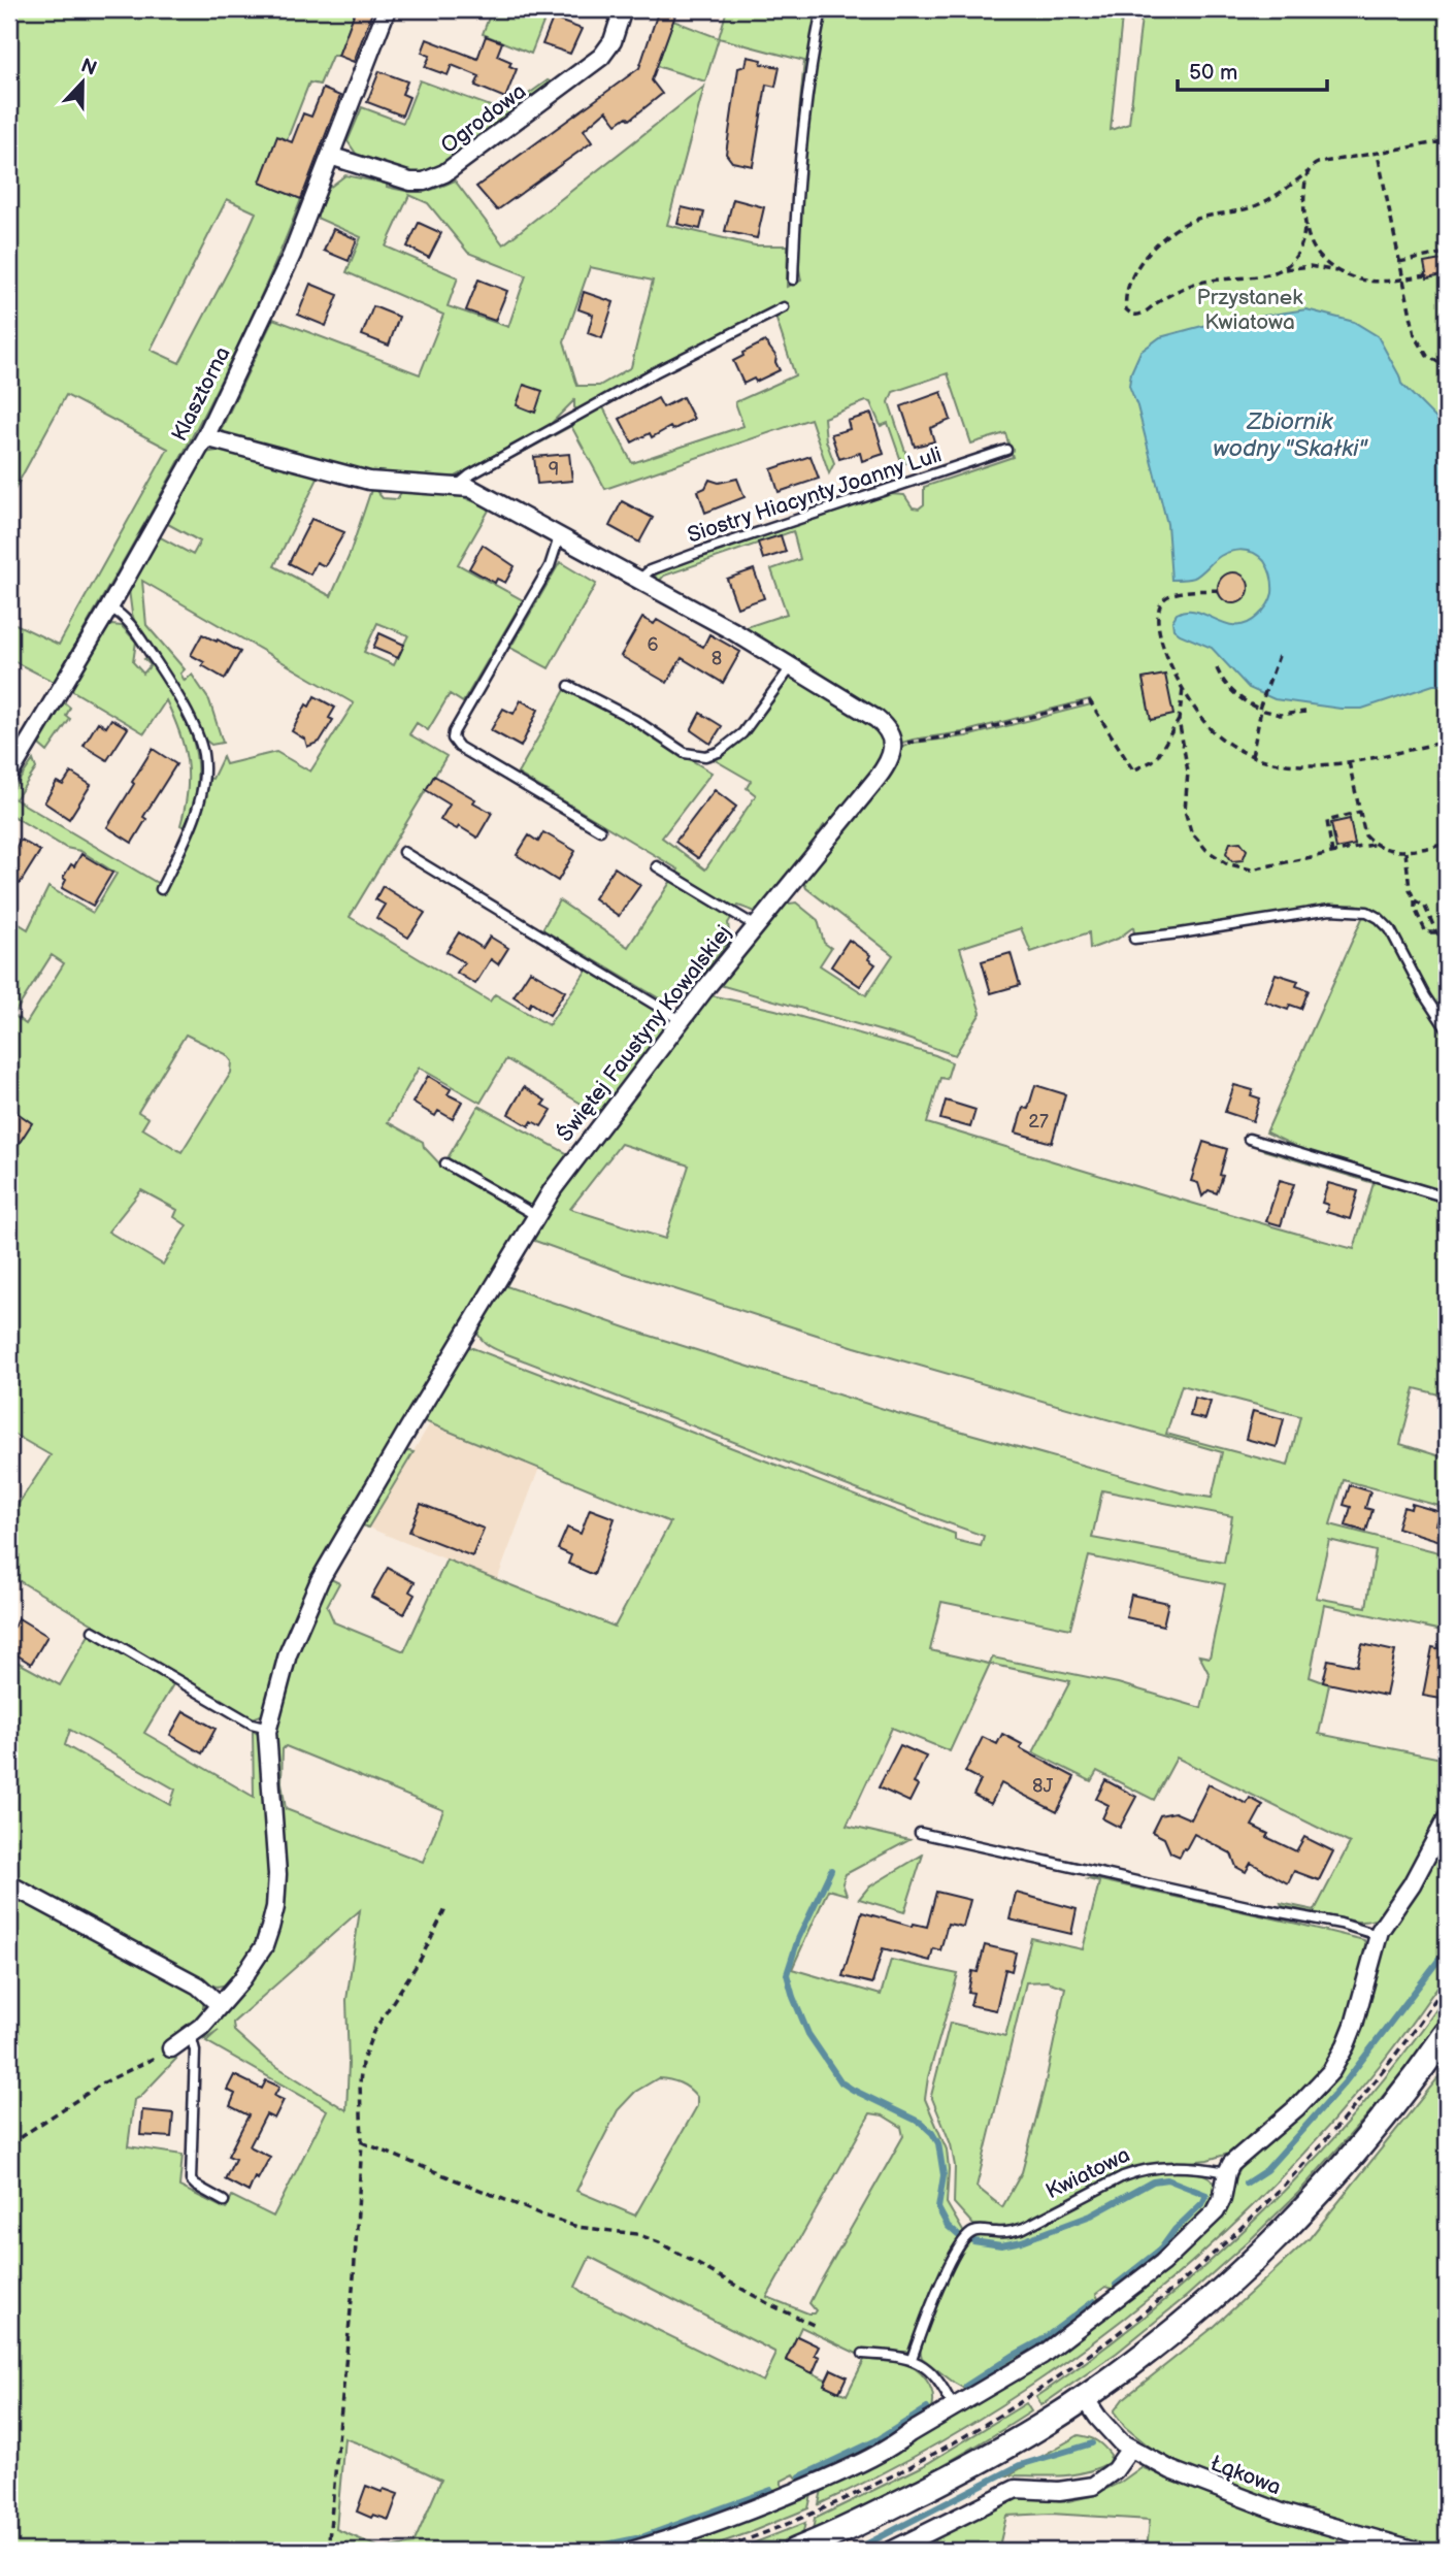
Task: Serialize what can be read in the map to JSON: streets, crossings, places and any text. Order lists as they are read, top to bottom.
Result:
{
  "streets": {
    "street": [
      "Ogrodowa",
      "Klasztorna",
      "Świętej Faustyny Kowalskiej",
      "Łąkowa"
    ],
    "lane": ["Siostry Hiacynty Joanny Luli", "Kwiatowa"]
  },
  "crossings": [
    ["Ogrodowa", "Klasztorna"]
  ],
  "water": ["Zbiornik wodny \"Skałki\""],
  "parks": ["Przystanek Kwiatowa"],
  "house_numbers": [
    "9",
    "6",
    "8",
    "27",
    "8J"
  ],
  "scale_bar": "50 m",
  "north": "top"
}
